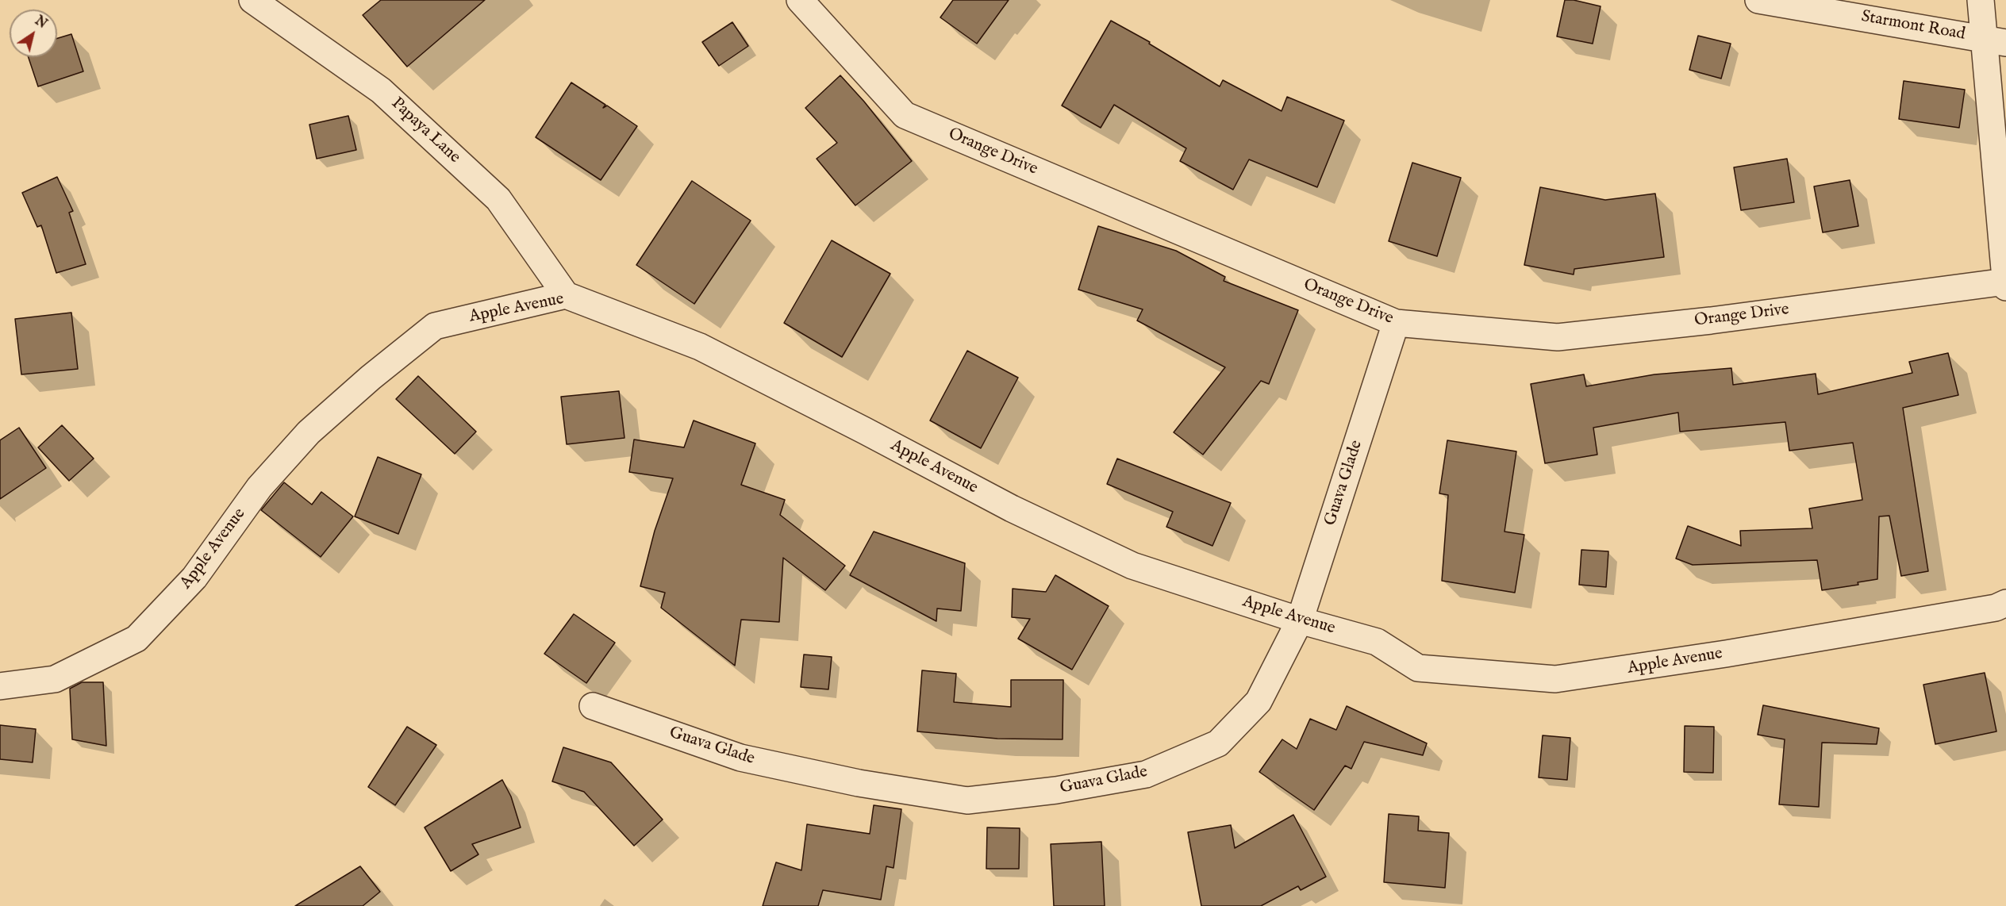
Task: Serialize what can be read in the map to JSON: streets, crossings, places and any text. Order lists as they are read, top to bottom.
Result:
{
  "streets": {
    "street": [
      "Starmont Road",
      "Papaya Lane",
      "Orange Drive",
      "Apple Avenue",
      "Guava Glade"
    ]
  },
  "crossings": [
    ["Papaya Lane", "Apple Avenue"],
    ["Orange Drive", "Guava Glade"],
    ["Apple Avenue", "Guava Glade"]
  ],
  "north": "top right"
}
